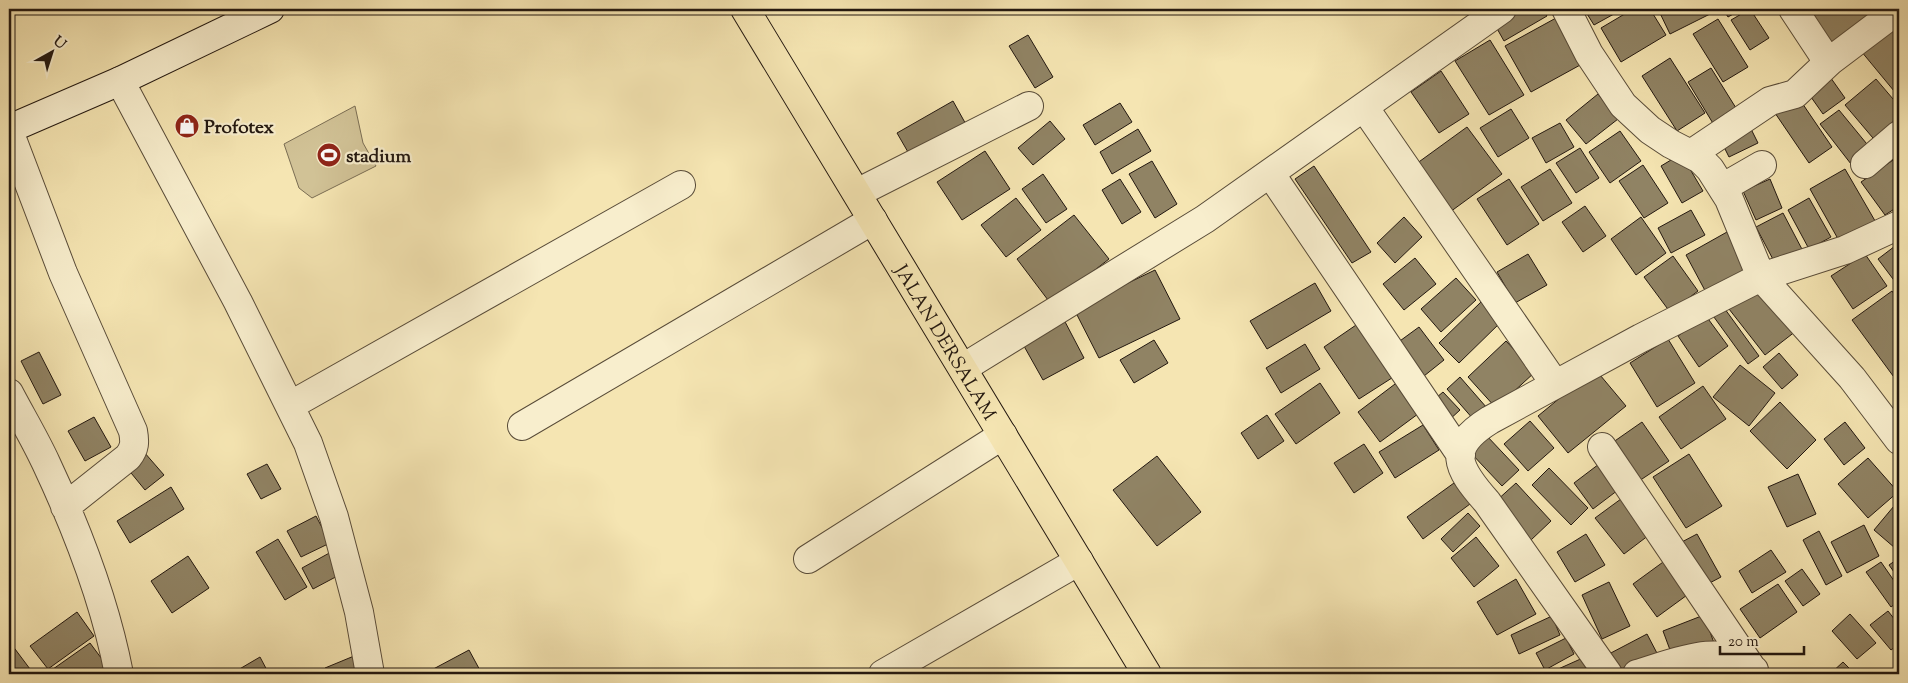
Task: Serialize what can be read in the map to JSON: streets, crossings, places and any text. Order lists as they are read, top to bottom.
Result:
{
  "streets": {
    "main road": ["JALAN DERSALAM"]
  },
  "places": {
    "shop": ["Profotex"],
    "sports": ["stadium"]
  },
  "scale_bar": "20 m",
  "north": "top right"
}
